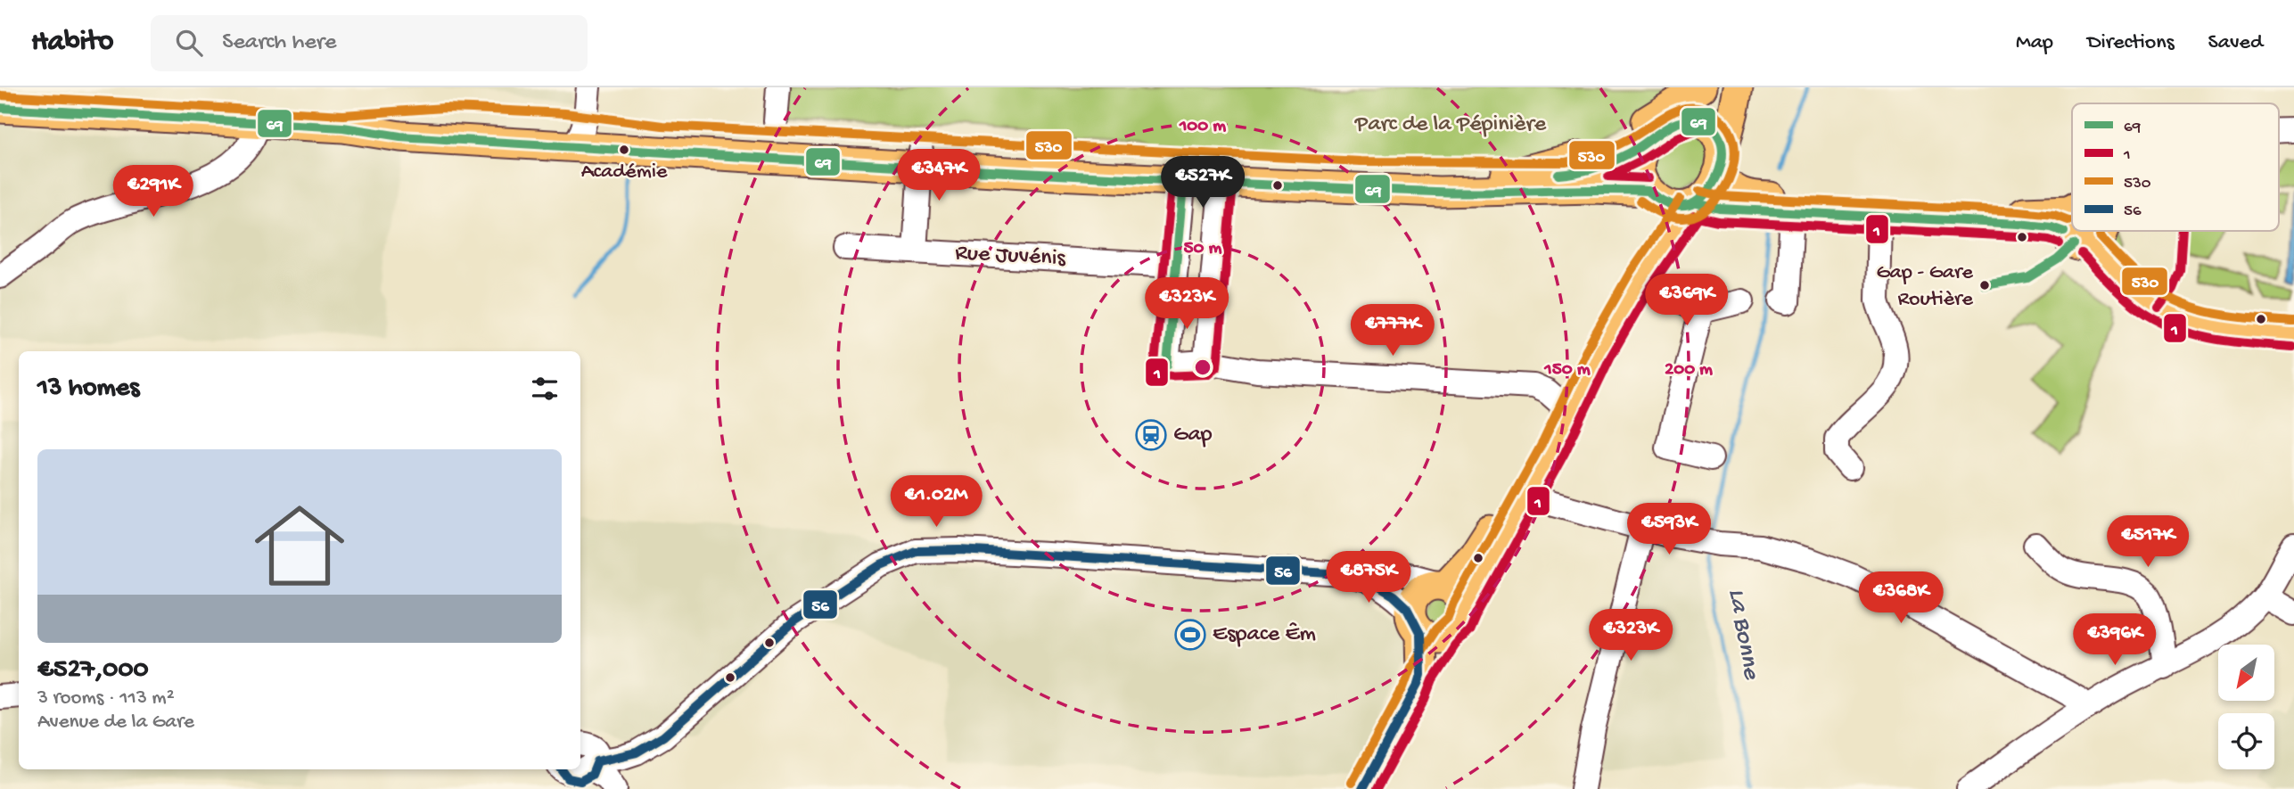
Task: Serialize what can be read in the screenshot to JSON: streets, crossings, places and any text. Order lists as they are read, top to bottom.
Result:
{
  "streets": {
    "street": ["Rue Juvénis"]
  },
  "water": ["La Bonne"],
  "parks": ["Parc de la Pépinière"],
  "places": {
    "other": ["Académie", "Gap - Gare Routière"],
    "station": ["Gap"],
    "sports": ["Espace Êm"]
  },
  "lines": [
    "transit line 530",
    "transit line 69",
    "transit line 1",
    "transit line 56"
  ],
  "legend": [
    "69",
    "1",
    "530",
    "56"
  ],
  "north": "bottom left",
  "page": {
    "header": "Habito",
    "search": "Search here",
    "nav": ["Map", "Directions", "Saved"],
    "price": [
      "€347K",
      "€527K",
      "€291K",
      "€369K",
      "€323K",
      "€777K",
      "€1.02M",
      "€593K",
      "€517K",
      "€875K",
      "€368K",
      "€323K",
      "€396K"
    ],
    "heading": "13 homes",
    "list": [
      {
        "name": "€527,000",
        "note": "3 rooms · 113 m² · Avenue de la Gare"
      }
    ]
  },
  "rings": [
    "100 m",
    "50 m",
    "150 m",
    "200 m"
  ]
}
